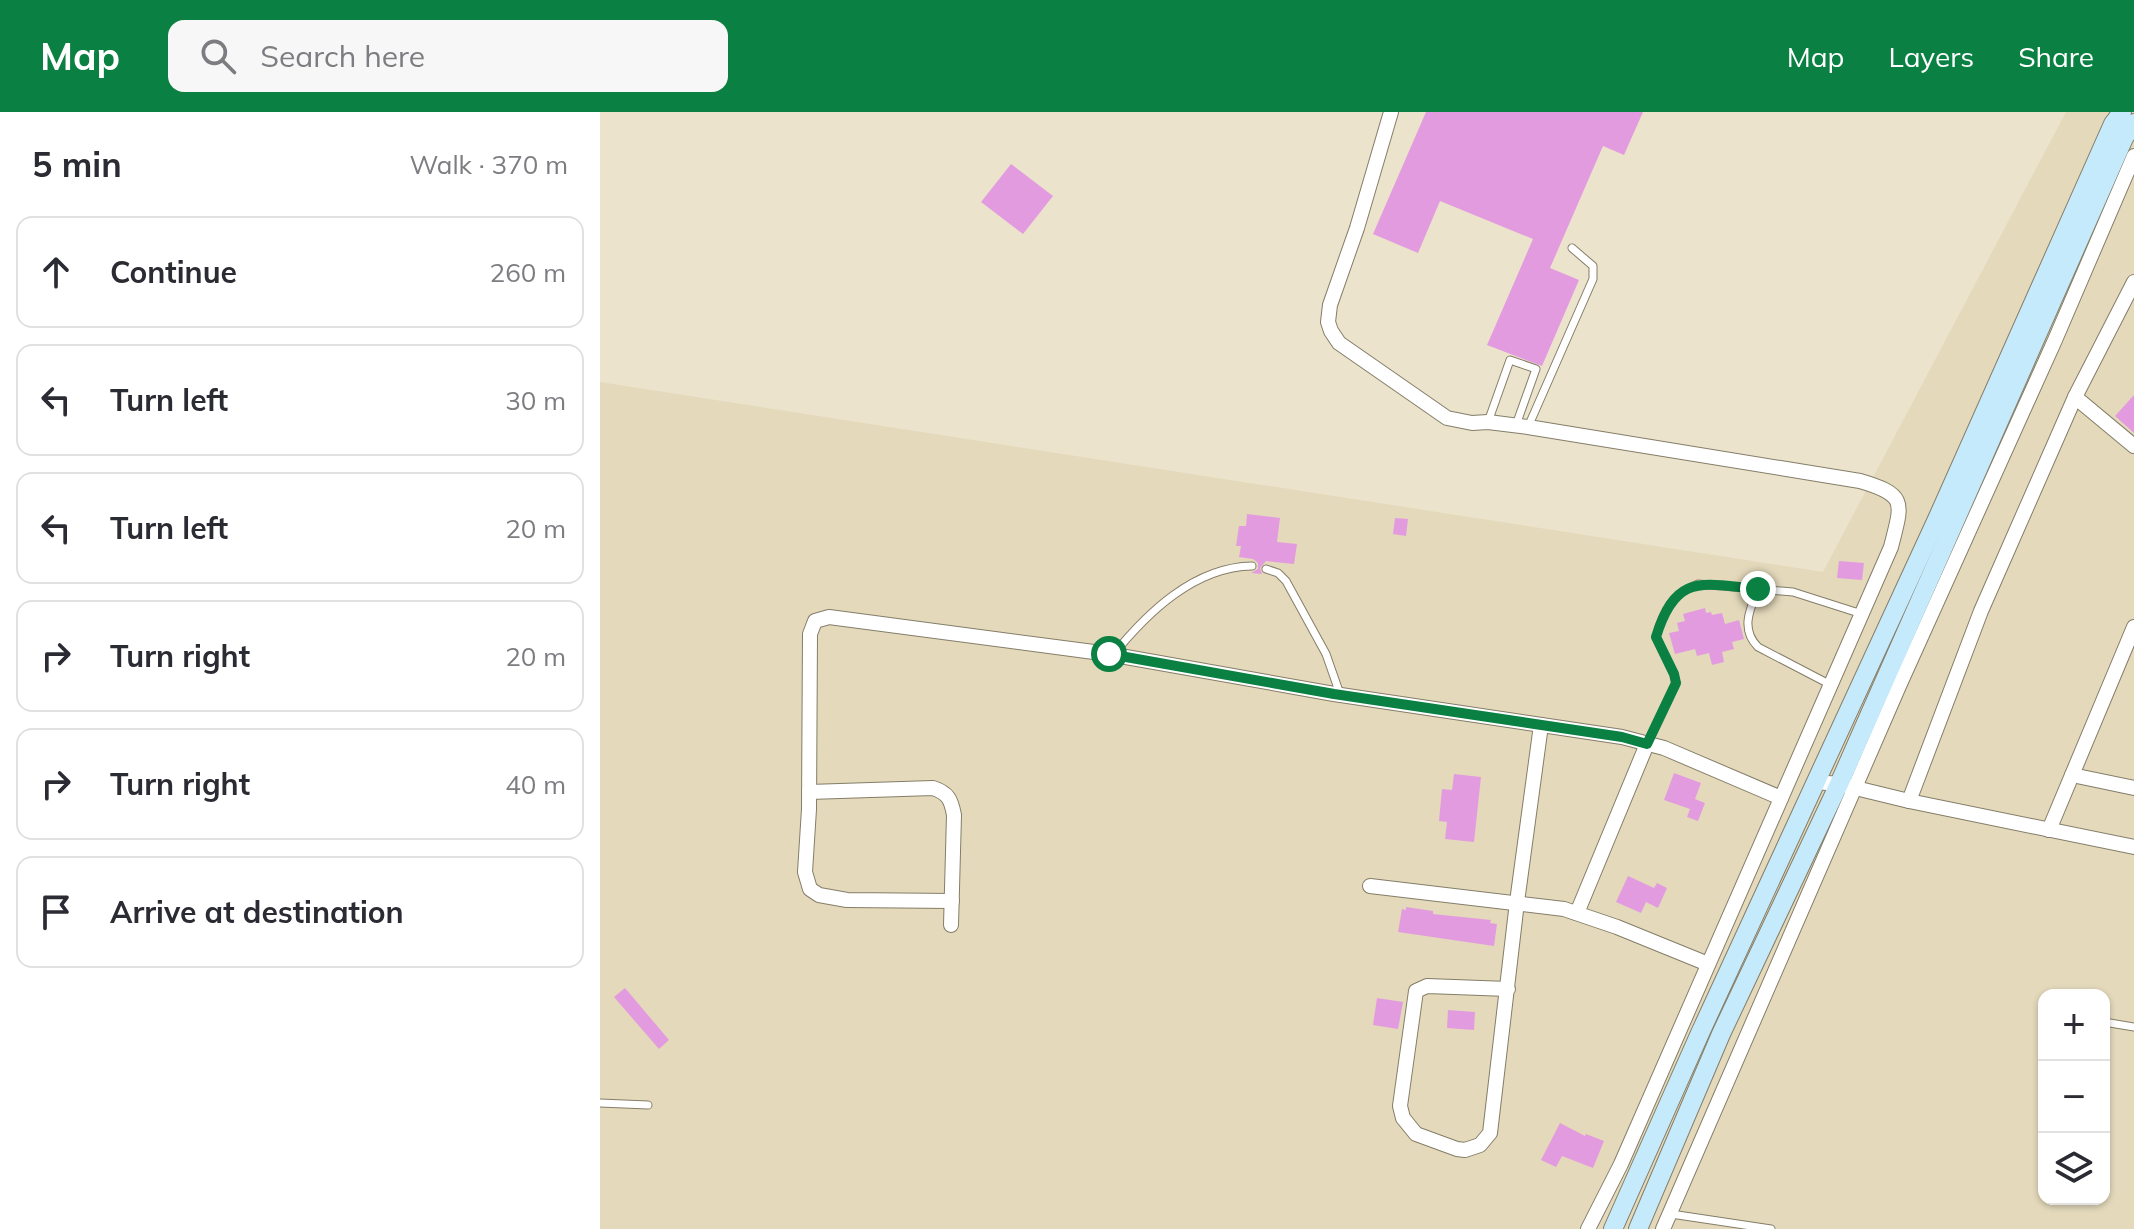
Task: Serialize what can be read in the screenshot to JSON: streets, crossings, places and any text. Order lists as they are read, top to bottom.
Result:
{
  "page": {
    "header": "Map",
    "search": "Search here",
    "nav": ["Map", "Layers", "Share"],
    "heading": ["5 min", "Walk · 370 m"],
    "list": [
      ["Continue", "260 m"],
      ["Turn left", "30 m"],
      ["Turn left", "20 m"],
      ["Turn right", "20 m"],
      ["Turn right", "40 m"],
      "Arrive at destination"
    ],
    "map_buttons": ["+", "−"]
  }
}
